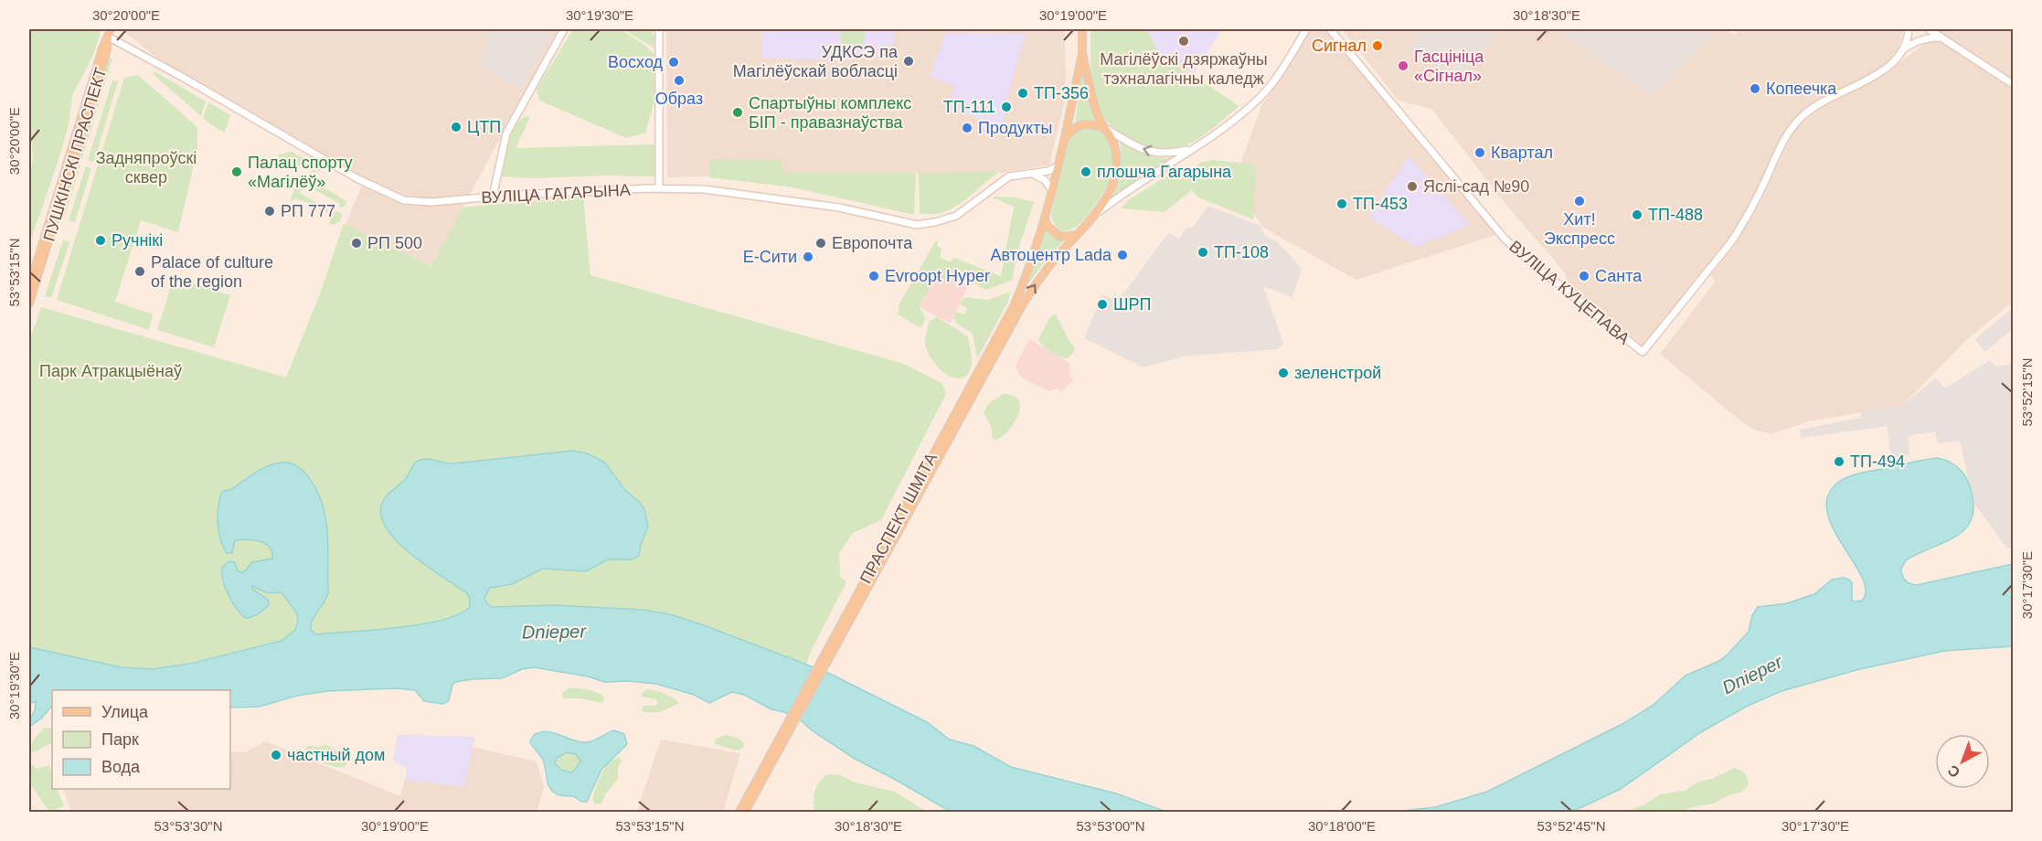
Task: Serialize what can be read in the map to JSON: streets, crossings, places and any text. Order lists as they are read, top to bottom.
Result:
{
  "streets": {
    "main road": [
      "ПУШКІНСКІ ПРАСПЕКТ",
      "ВУЛІЦА ГАГАРЫНА",
      "ВУЛІЦА КУЦЕПАВА",
      "ПРАСПЕКТ ШМІТА"
    ]
  },
  "crossings": [
    ["ПУШКІНСКІ ПРАСПЕКТ", "ВУЛІЦА ГАГАРЫНА"],
    ["ВУЛІЦА ГАГАРЫНА", "ПРАСПЕКТ ШМІТА"]
  ],
  "water": ["Dnieper"],
  "parks": ["Задняпроўскі сквер", "Парк Атракцыёнаў"],
  "places": [
    "Магілёўскі дзяржаўны тэхналагічны каледж",
    "Сигнал",
    "УДКСЭ па Магілёўскай вобласці",
    "Восход",
    "Гасцініца «Сігнал»",
    "Образ",
    "Копеечка",
    "ТП-356",
    "ТП-111",
    "Спартыўны комплекс БІП - правазнаўства",
    "ЦТП",
    "Продукты",
    "Квартал",
    "Палац спорту «Магілёў»",
    "плошча Гагарына",
    "Яслі-сад №90",
    "Хит! Экспресс",
    "ТП-453",
    "РП 777",
    "ТП-488",
    "Ручнікі",
    "РП 500",
    "Европочта",
    "ТП-108",
    "Автоцентр Lada",
    "Е-Сити",
    "Palace of culture of the region",
    "Evroopt Hyper",
    "Санта",
    "ШРП",
    "зеленстрой",
    "ТП-494",
    "частный дом"
  ],
  "legend": ["Улица", "Парк", "Вода"],
  "north": "bottom left",
  "coordinates": [
    "30°20'00\"E",
    "30°19'30\"E",
    "30°19'00\"E",
    "30°18'30\"E",
    "53°53'15\"N",
    "53°52'15\"N",
    "30°17'30\"E",
    "53°53'30\"N",
    "53°53'00\"N",
    "30°18'00\"E",
    "53°52'45\"N"
  ]
}
